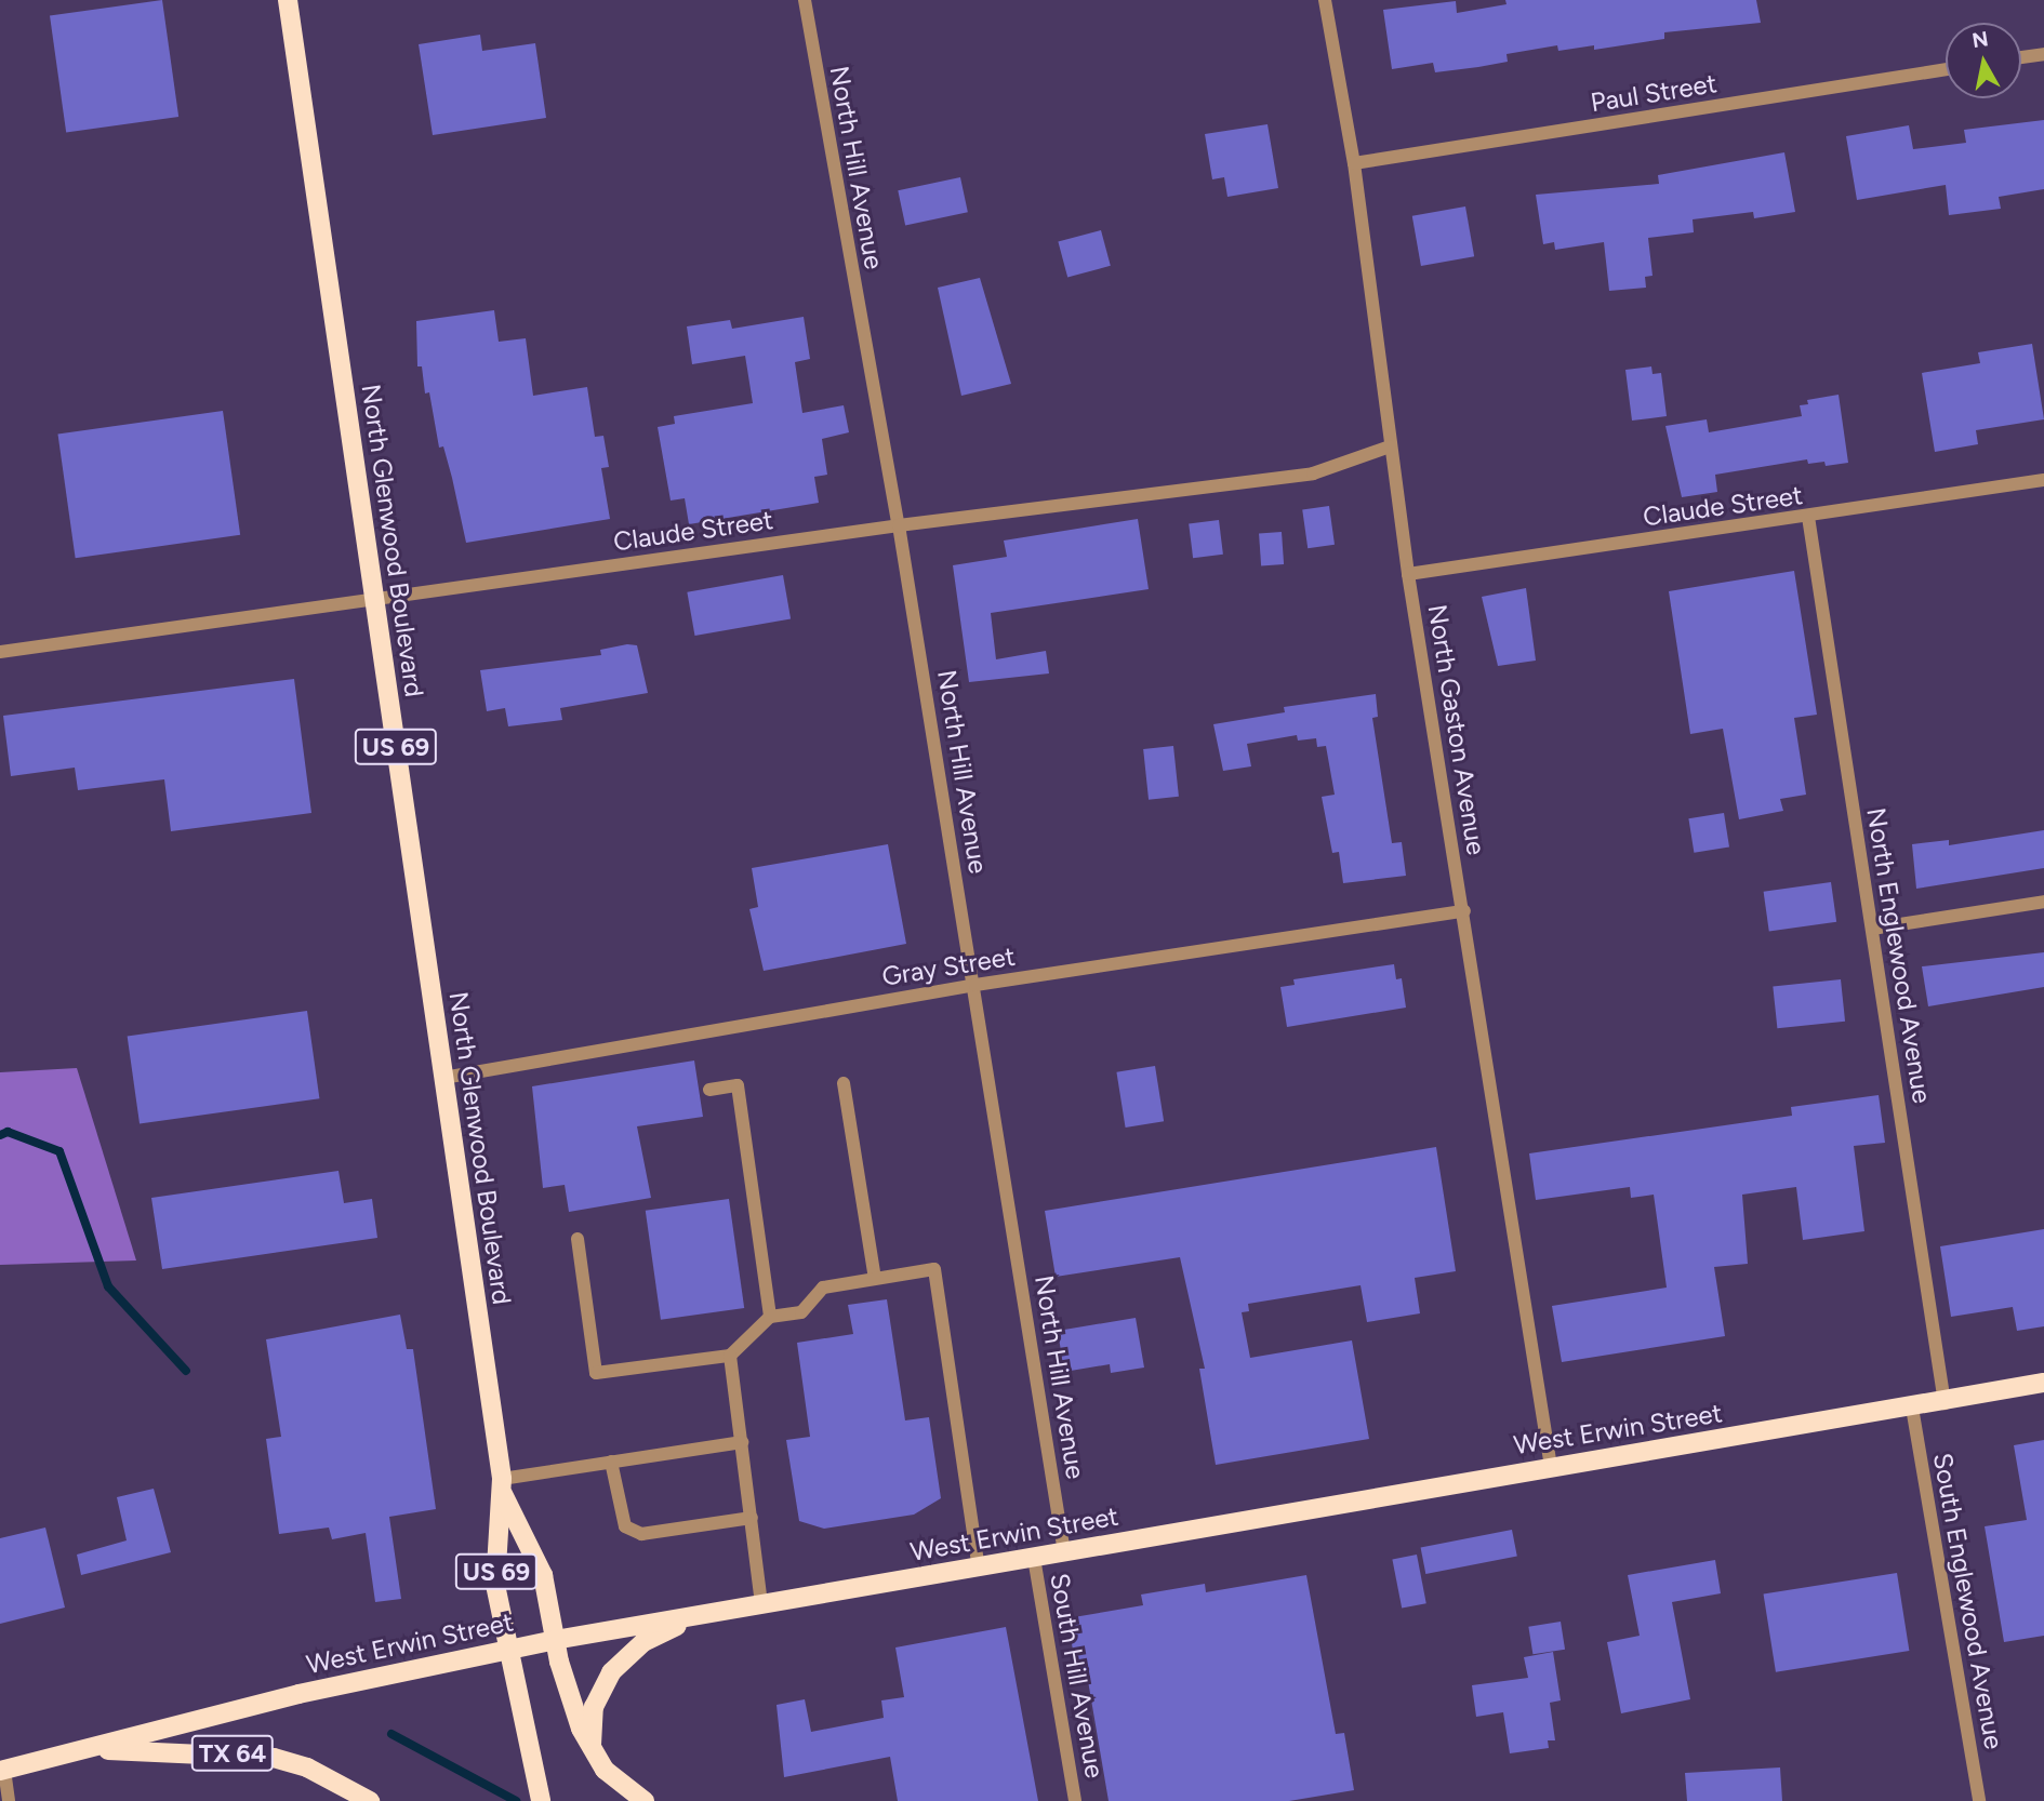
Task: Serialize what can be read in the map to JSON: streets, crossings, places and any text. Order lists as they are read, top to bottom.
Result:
{
  "streets": {
    "main road": [
      "North Glenwood Boulevard",
      "US 69",
      "West Erwin Street",
      "TX 64"
    ],
    "street": [
      "Paul Street",
      "North Hill Avenue",
      "Claude Street",
      "North Gaston Avenue",
      "North Englewood Avenue",
      "Gray Street",
      "South Englewood Avenue",
      "South Hill Avenue"
    ]
  },
  "crossings": [
    ["Paul Street", "North Gaston Avenue"],
    ["North Hill Avenue", "Claude Street"],
    ["North Hill Avenue", "Gray Street"],
    ["North Hill Avenue", "West Erwin Street"],
    ["Claude Street", "North Glenwood Boulevard"],
    ["Claude Street", "North Gaston Avenue"],
    ["Claude Street", "North Englewood Avenue"],
    ["North Glenwood Boulevard", "US 69"],
    ["North Glenwood Boulevard", "Gray Street"],
    ["North Glenwood Boulevard", "West Erwin Street"],
    ["North Gaston Avenue", "Gray Street"],
    ["North Gaston Avenue", "West Erwin Street"],
    ["US 69", "West Erwin Street"],
    ["North Englewood Avenue", "West Erwin Street"],
    ["West Erwin Street", "South Englewood Avenue"],
    ["West Erwin Street", "South Hill Avenue"],
    ["West Erwin Street", "TX 64"]
  ],
  "north": "top"
}
